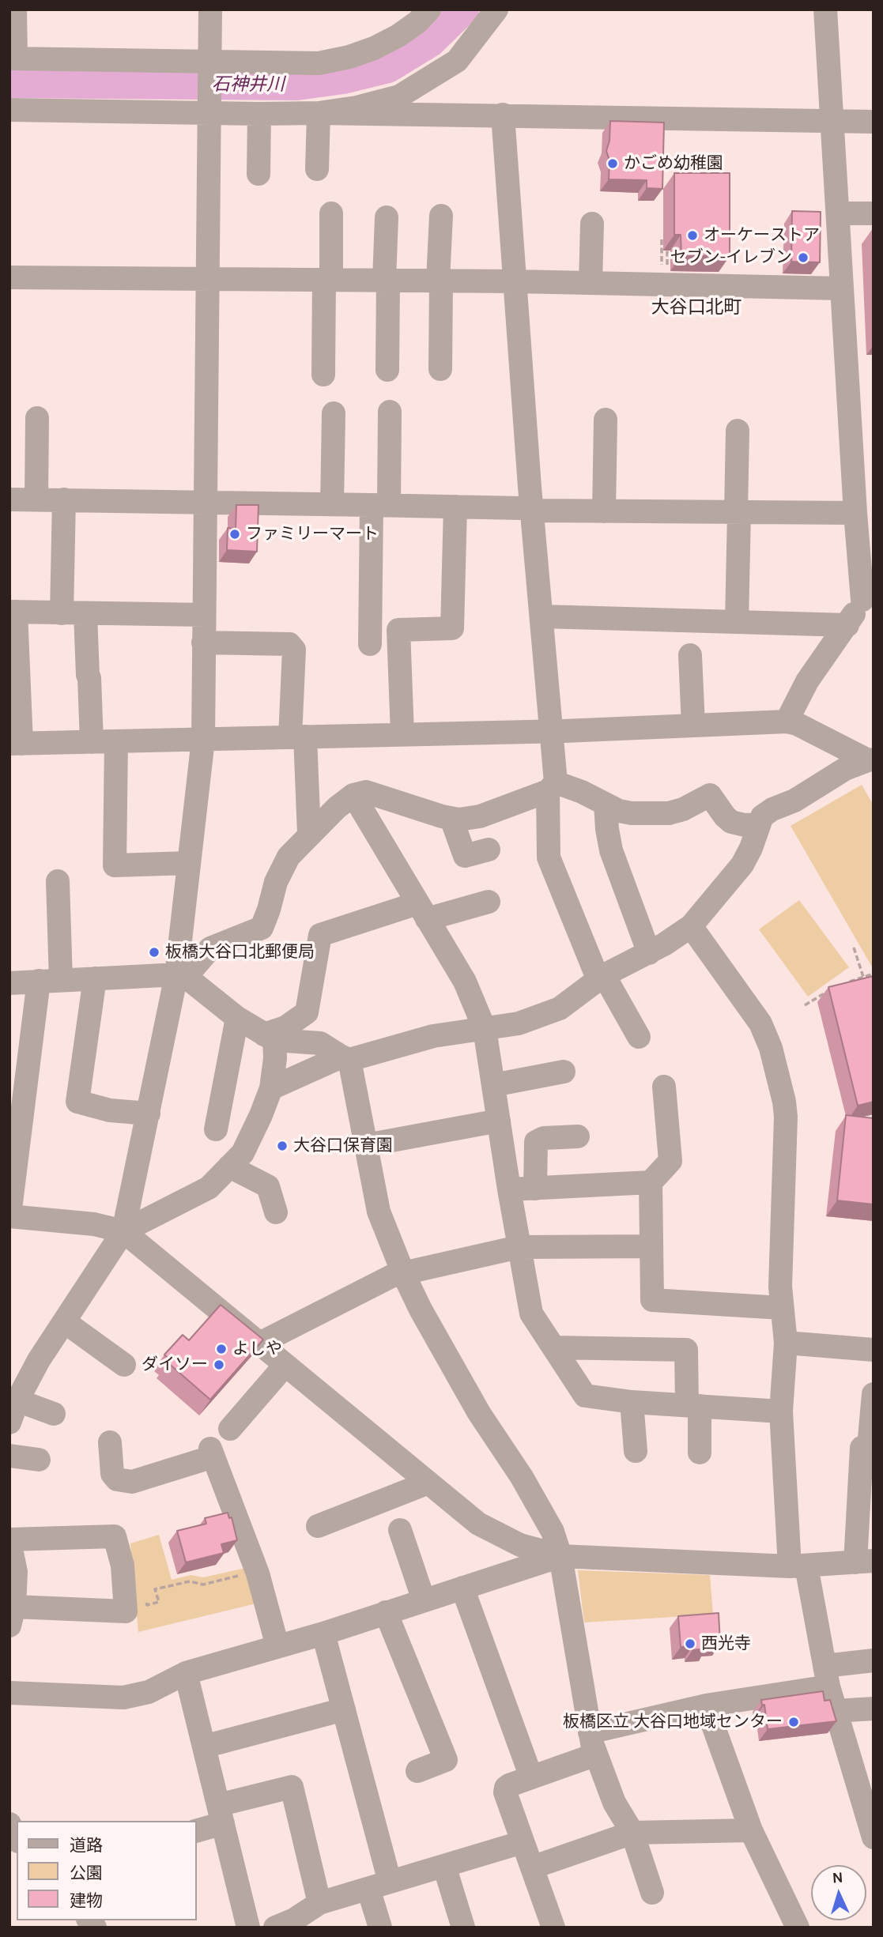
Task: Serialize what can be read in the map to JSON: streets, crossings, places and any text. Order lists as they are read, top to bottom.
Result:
{
  "districts": ["大谷口北町"],
  "water": ["石神井川"],
  "places": [
    "かごめ幼稚園",
    "オーケーストア",
    "セブン-イレブン",
    "ファミリーマート",
    "板橋大谷口北郵便局",
    "大谷口保育園",
    "よしや",
    "ダイソー",
    "西光寺",
    "板橋区立 大谷口地域センター"
  ],
  "legend": ["道路", "公園", "建物"],
  "north": "top"
}
